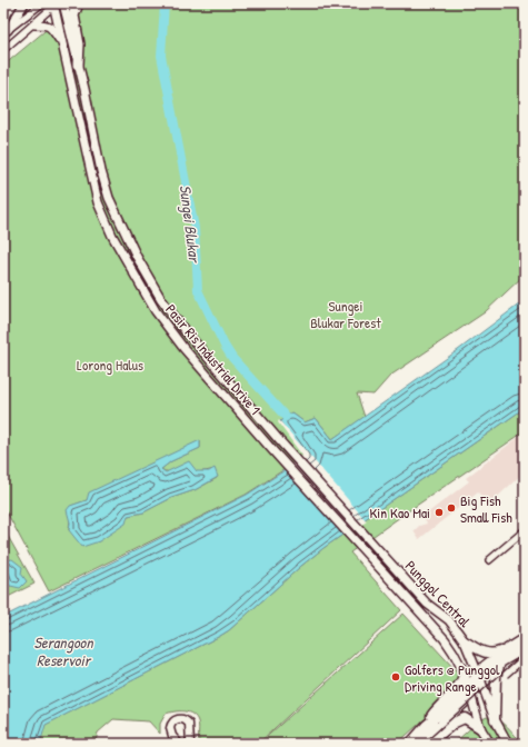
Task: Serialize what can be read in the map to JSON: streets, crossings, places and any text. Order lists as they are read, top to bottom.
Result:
{
  "streets": {
    "main road": ["Pasir Ris Industrial Drive 1", "Punggol Central"]
  },
  "crossings": [
    ["Pasir Ris Industrial Drive 1", "Punggol Central"]
  ],
  "water": ["Sungei Blukar", "Serangoon Reservoir"],
  "parks": ["Sungei Blukar Forest", "Lorong Halus"],
  "places": ["Big Fish Small Fish", "Kin Kao Mai", "Golfers @ Punggol Driving Range"]
}
